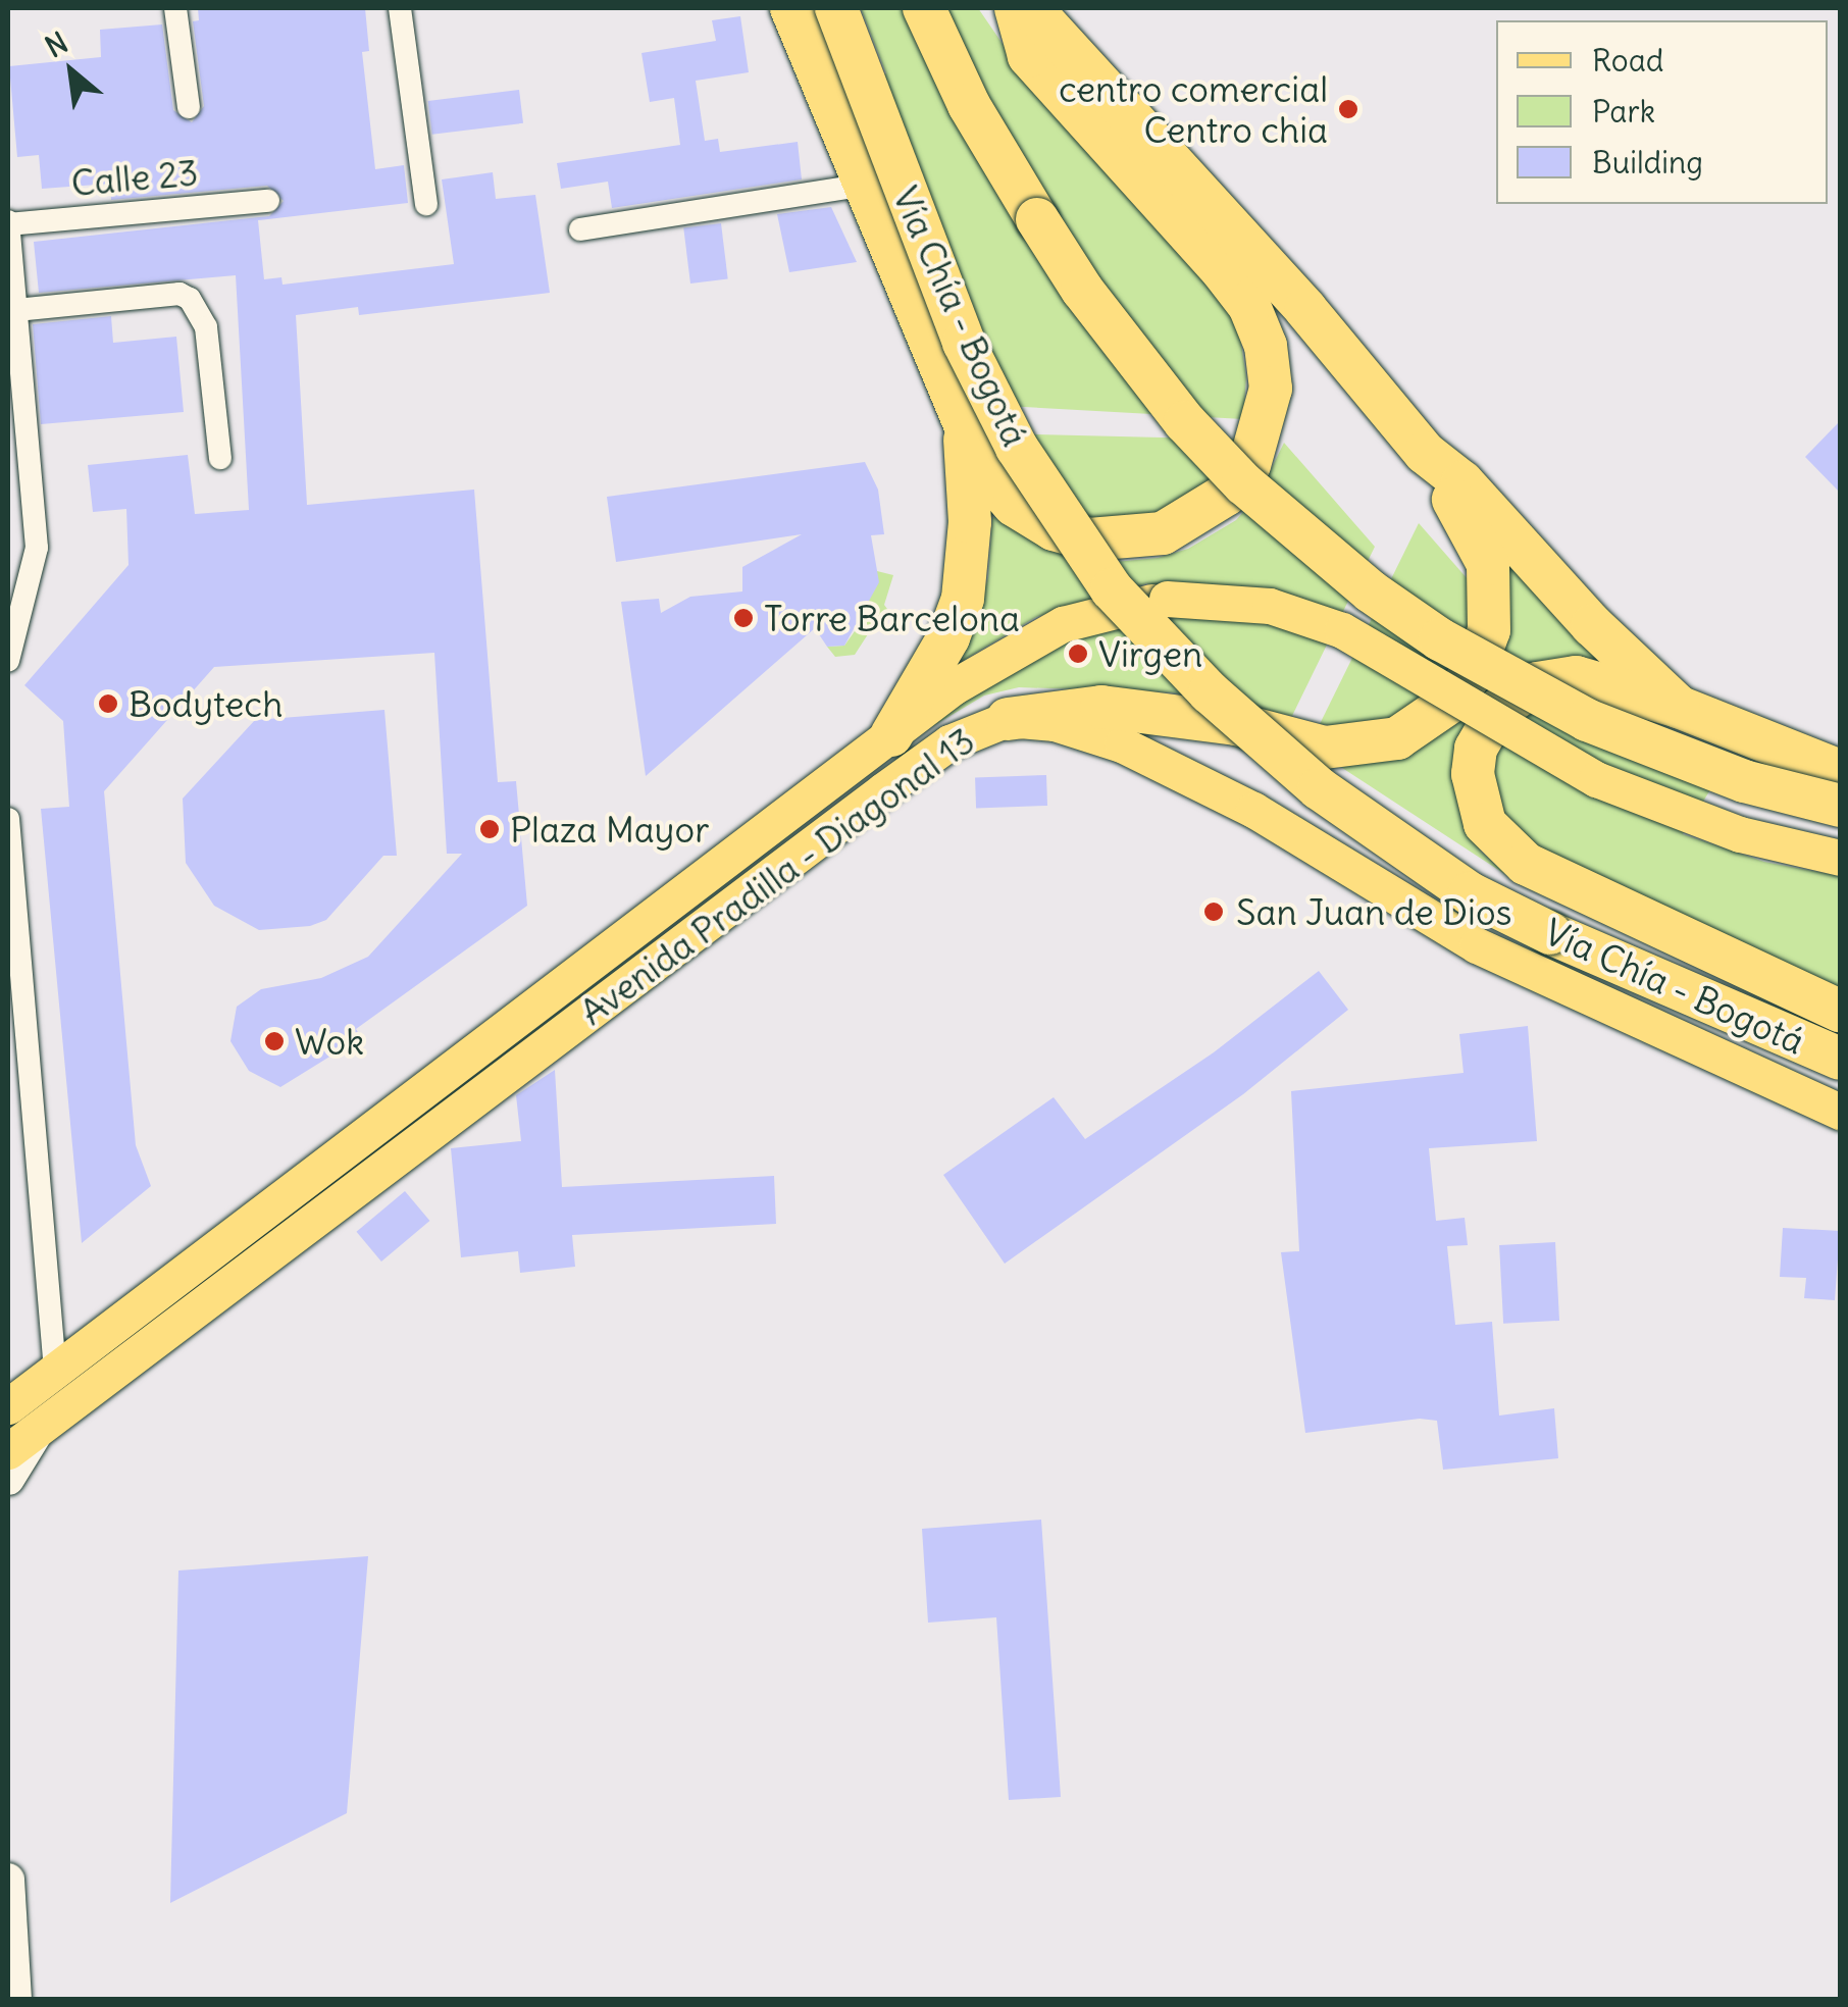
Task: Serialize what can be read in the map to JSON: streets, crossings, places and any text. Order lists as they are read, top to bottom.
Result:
{
  "streets": {
    "highway": ["Vía Chía - Bogotá"],
    "main road": ["Avenida Pradilla - Diagonal 13"],
    "street": ["Calle 23"]
  },
  "places": [
    "centro comercial Centro chia",
    "Torre Barcelona",
    "Virgen",
    "Bodytech",
    "Plaza Mayor",
    "San Juan de Dios",
    "Wok"
  ],
  "legend": ["Road", "Park", "Building"],
  "north": "top left"
}
